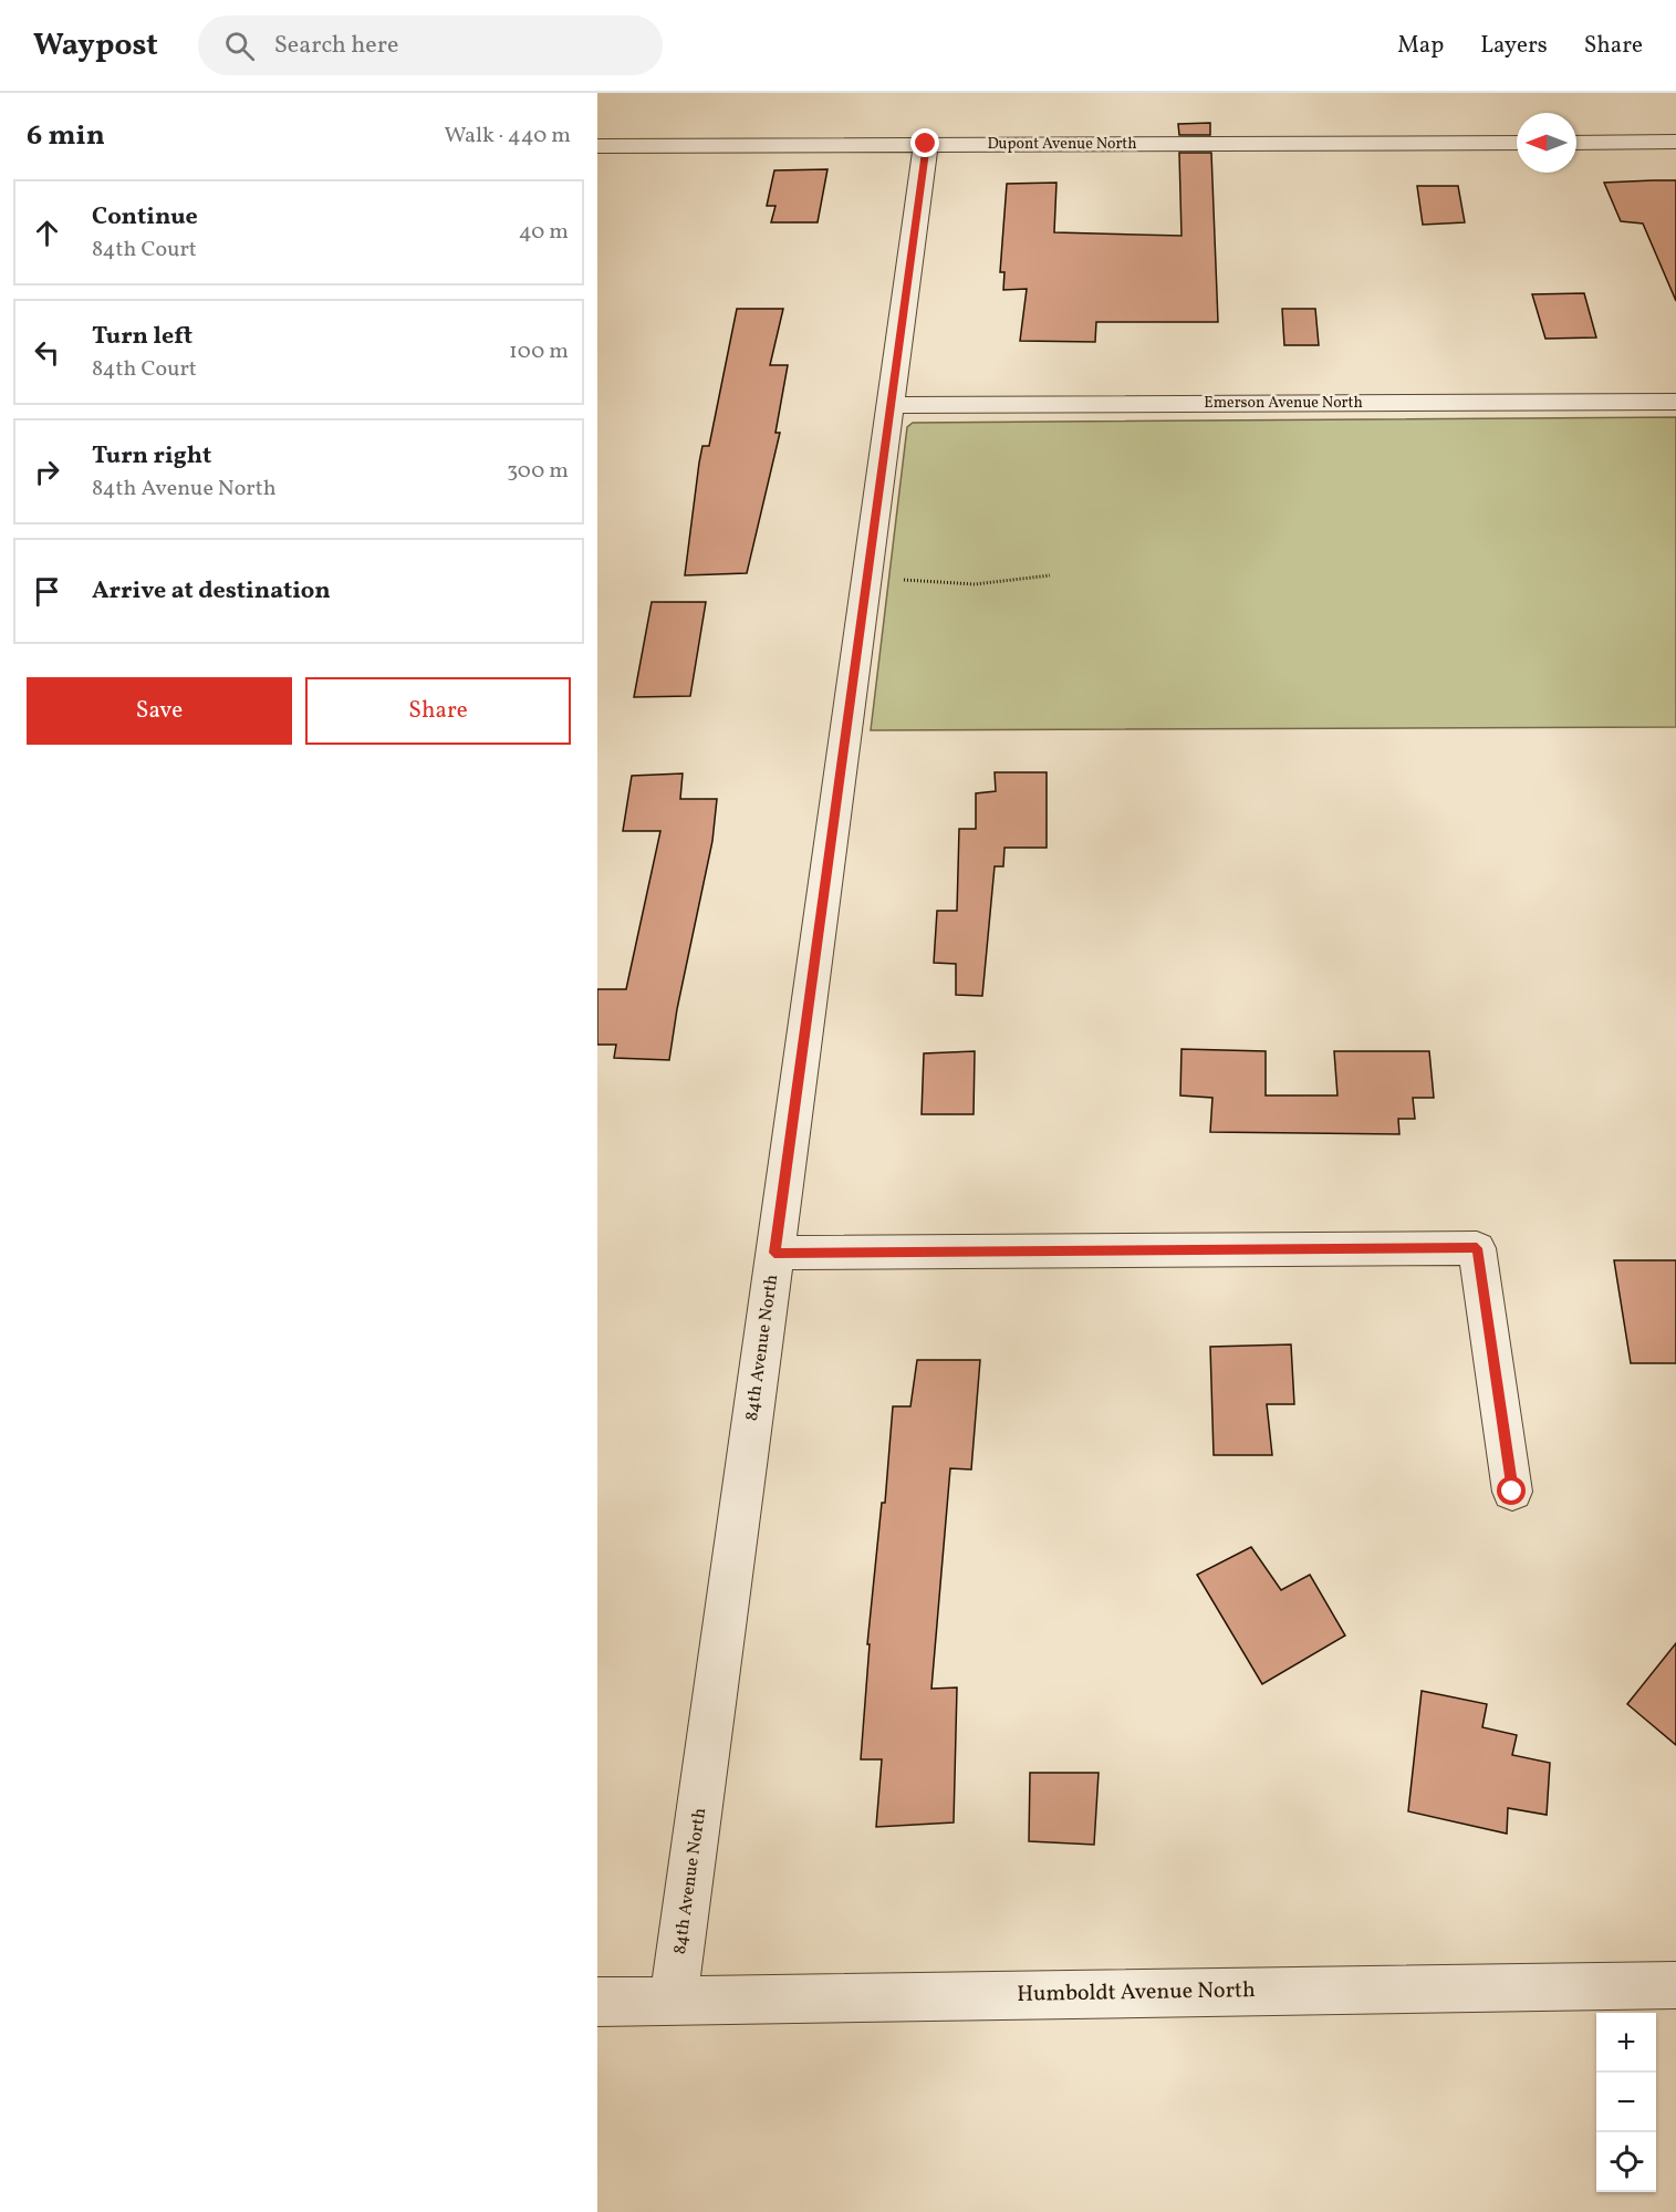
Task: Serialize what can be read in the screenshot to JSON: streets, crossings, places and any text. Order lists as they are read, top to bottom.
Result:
{
  "streets": {
    "street": [
      "Dupont Avenue North",
      "Emerson Avenue North",
      "84th Avenue North",
      "Humboldt Avenue North"
    ]
  },
  "crossings": [
    ["Dupont Avenue North", "84th Avenue North"],
    ["Emerson Avenue North", "84th Avenue North"],
    ["84th Avenue North", "Humboldt Avenue North"]
  ],
  "north": "left",
  "page": {
    "header": "Waypost",
    "search": "Search here",
    "nav": ["Map", "Layers", "Share"],
    "heading": ["6 min", "Walk · 440 m"],
    "list": [
      ["Continue", "84th Court", "40 m"],
      ["Turn left", "84th Court", "100 m"],
      ["Turn right", "84th Avenue North", "300 m"],
      "Arrive at destination"
    ],
    "buttons": ["Save", "Share"],
    "map_buttons": ["+", "−"]
  }
}
